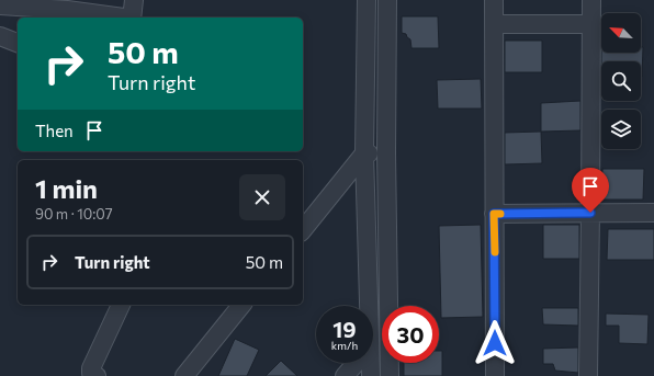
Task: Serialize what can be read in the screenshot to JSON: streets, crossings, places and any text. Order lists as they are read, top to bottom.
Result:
{
  "north": "top left",
  "page": {
    "turn": ["50 m", "Turn right"],
    "then": "Then",
    "heading": ["1 min", "90 m · 10:07"],
    "list": [
      {
        "name": "Turn right",
        "value": "50 m"
      }
    ],
    "speed": "19 km/h",
    "limit": "30"
  }
}
